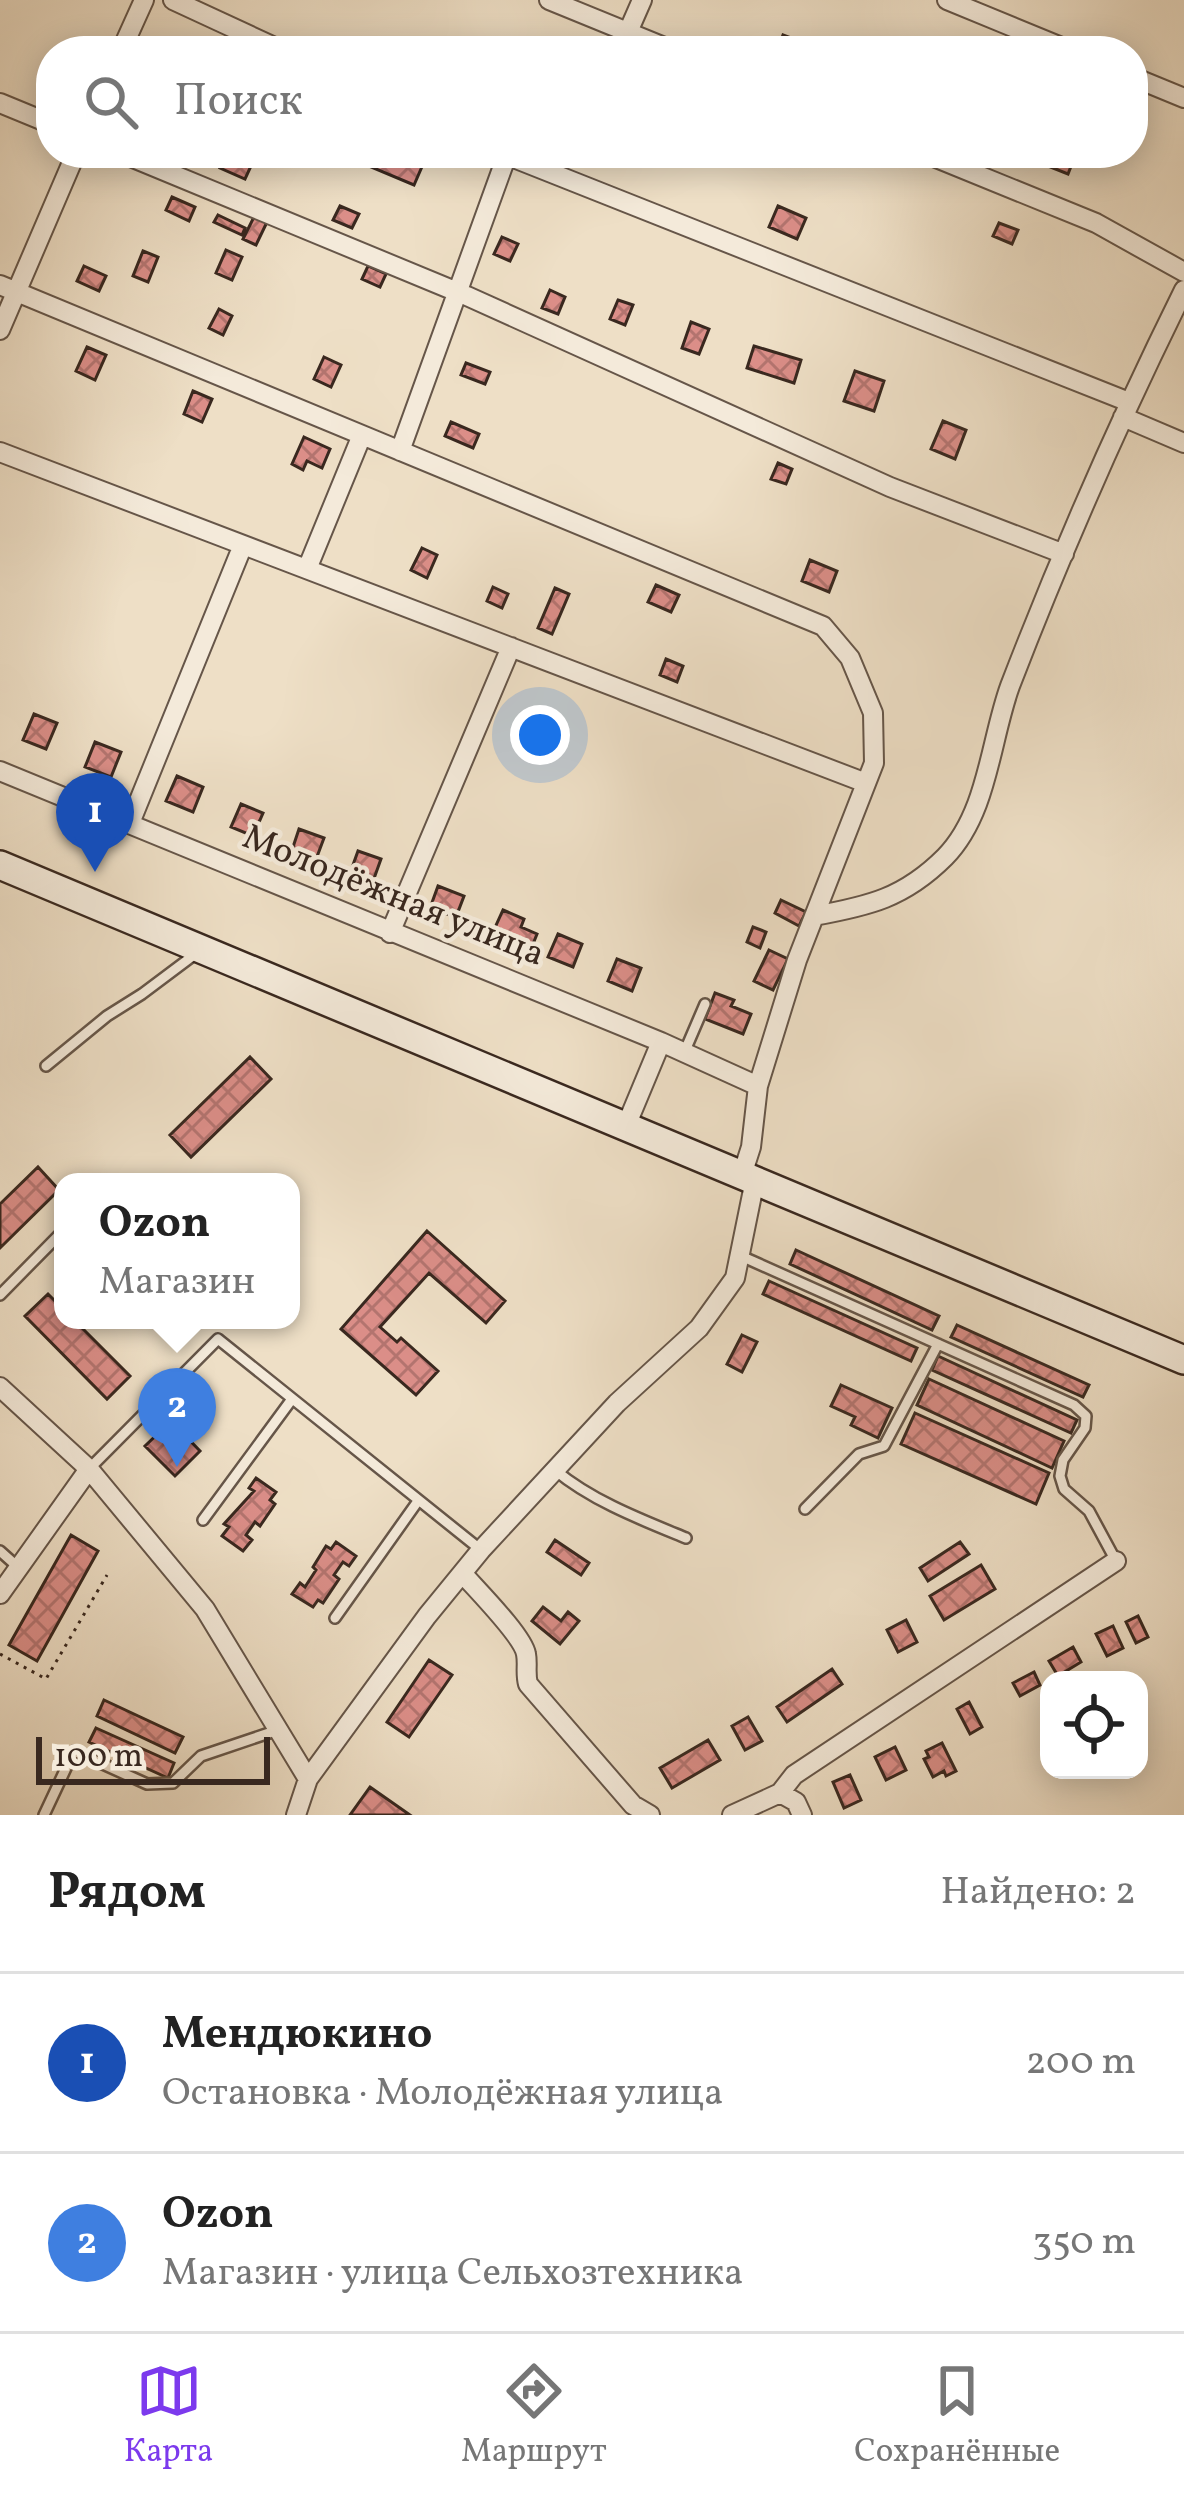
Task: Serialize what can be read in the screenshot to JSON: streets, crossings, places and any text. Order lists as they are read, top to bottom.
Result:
{
  "streets": {
    "street": ["Молодёжная улица"]
  },
  "scale_bar": "100 m",
  "page": {
    "search": "Поиск",
    "pins": ["1", "2"],
    "popup": ["Ozon", "Магазин"],
    "scale": "100 m",
    "heading": ["Рядом", "Найдено: 2"],
    "list": [
      {
        "mark": "1",
        "name": "Мендюкино",
        "note": "Остановка · Молодёжная улица",
        "value": "200 m"
      },
      {
        "mark": "2",
        "name": "Ozon",
        "note": "Магазин · улица Сельхозтехника",
        "value": "350 m"
      }
    ],
    "nav": ["Карта", "Маршрут", "Сохранённые"]
  }
}
